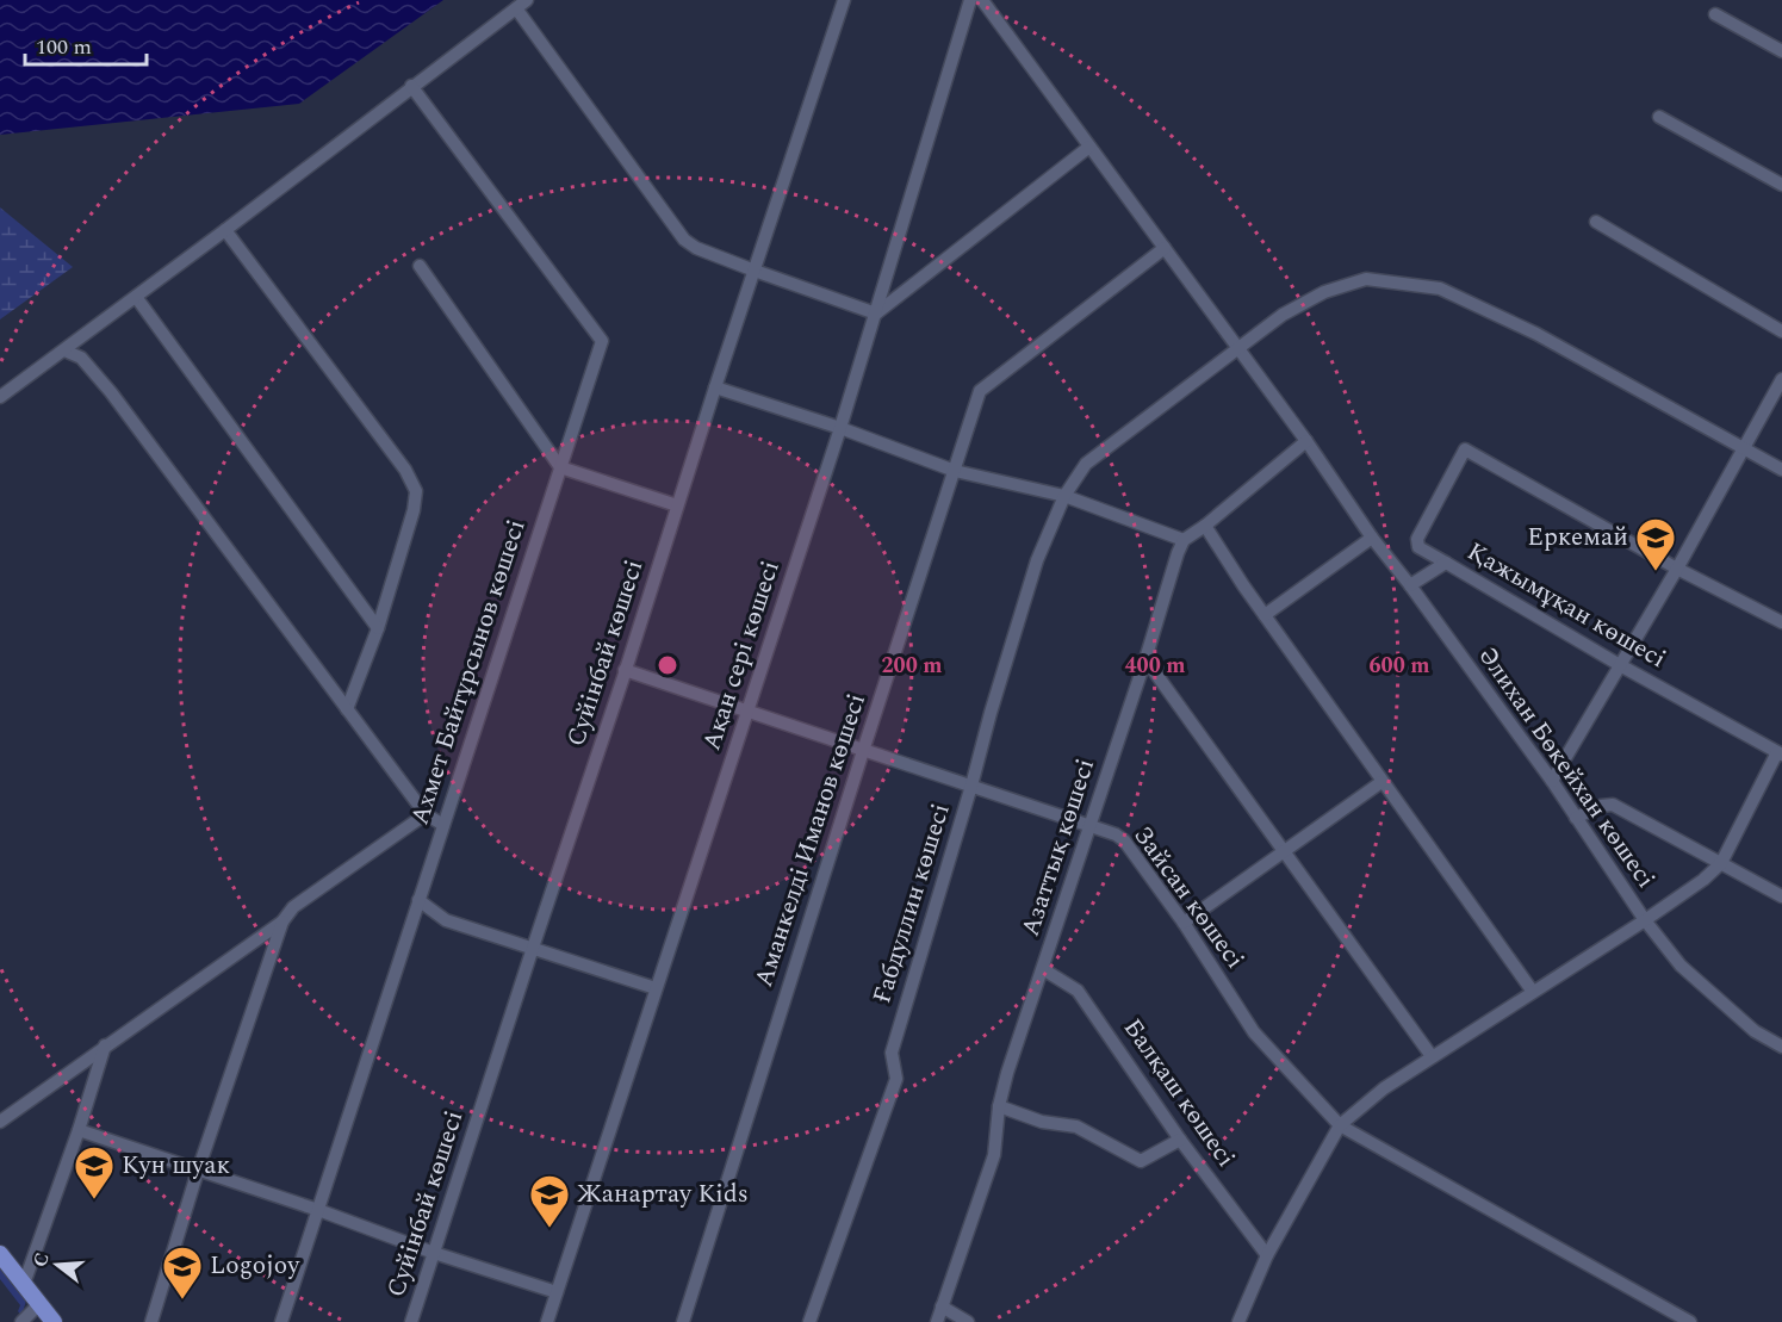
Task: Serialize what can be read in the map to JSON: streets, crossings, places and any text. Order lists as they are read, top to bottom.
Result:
{
  "streets": {
    "street": [
      "Қажымұқан көшесі",
      "Суйінбай көшесі",
      "Ақан сері көшесі",
      "Ахмет Байтұрсынов көшесі",
      "Әлихан Бөкейхан көшесі",
      "Аманкелді Иманов көшесі",
      "Азаттық көшесі",
      "Зайсан көшесі",
      "Ғабдуллин көшесі",
      "Балқаш көшесі"
    ]
  },
  "crossings": [
    ["Қажымұқан көшесі", "Әлихан Бөкейхан көшесі"],
    ["Суйінбай көшесі", "Зайсан көшесі"],
    ["Ақан сері көшесі", "Зайсан көшесі"],
    ["Әлихан Бөкейхан көшесі", "Зайсан көшесі"],
    ["Аманкелді Иманов көшесі", "Зайсан көшесі"],
    ["Азаттық көшесі", "Зайсан көшесі"],
    ["Азаттық көшесі", "Балқаш көшесі"],
    ["Зайсан көшесі", "Ғабдуллин көшесі"]
  ],
  "places": {
    "school or university": [
      "Еркемай",
      "Кун шуак",
      "Жанартау Kids",
      "Logojoy"
    ]
  },
  "scale_bar": "100 m",
  "north": "left",
  "rings": ["200 m", "400 m", "600 m"]
}
